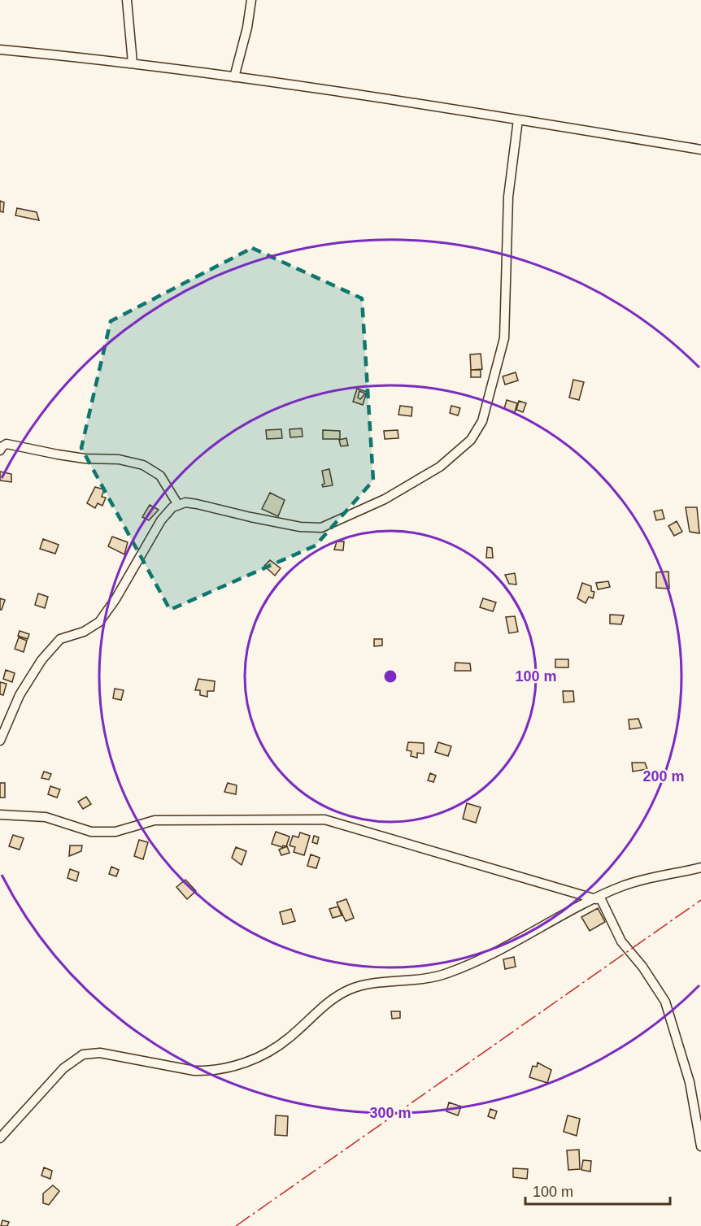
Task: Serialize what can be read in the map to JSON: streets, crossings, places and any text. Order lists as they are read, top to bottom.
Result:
{
  "scale_bar": "100 m",
  "rings": ["100 m", "200 m", "300 m"]
}
